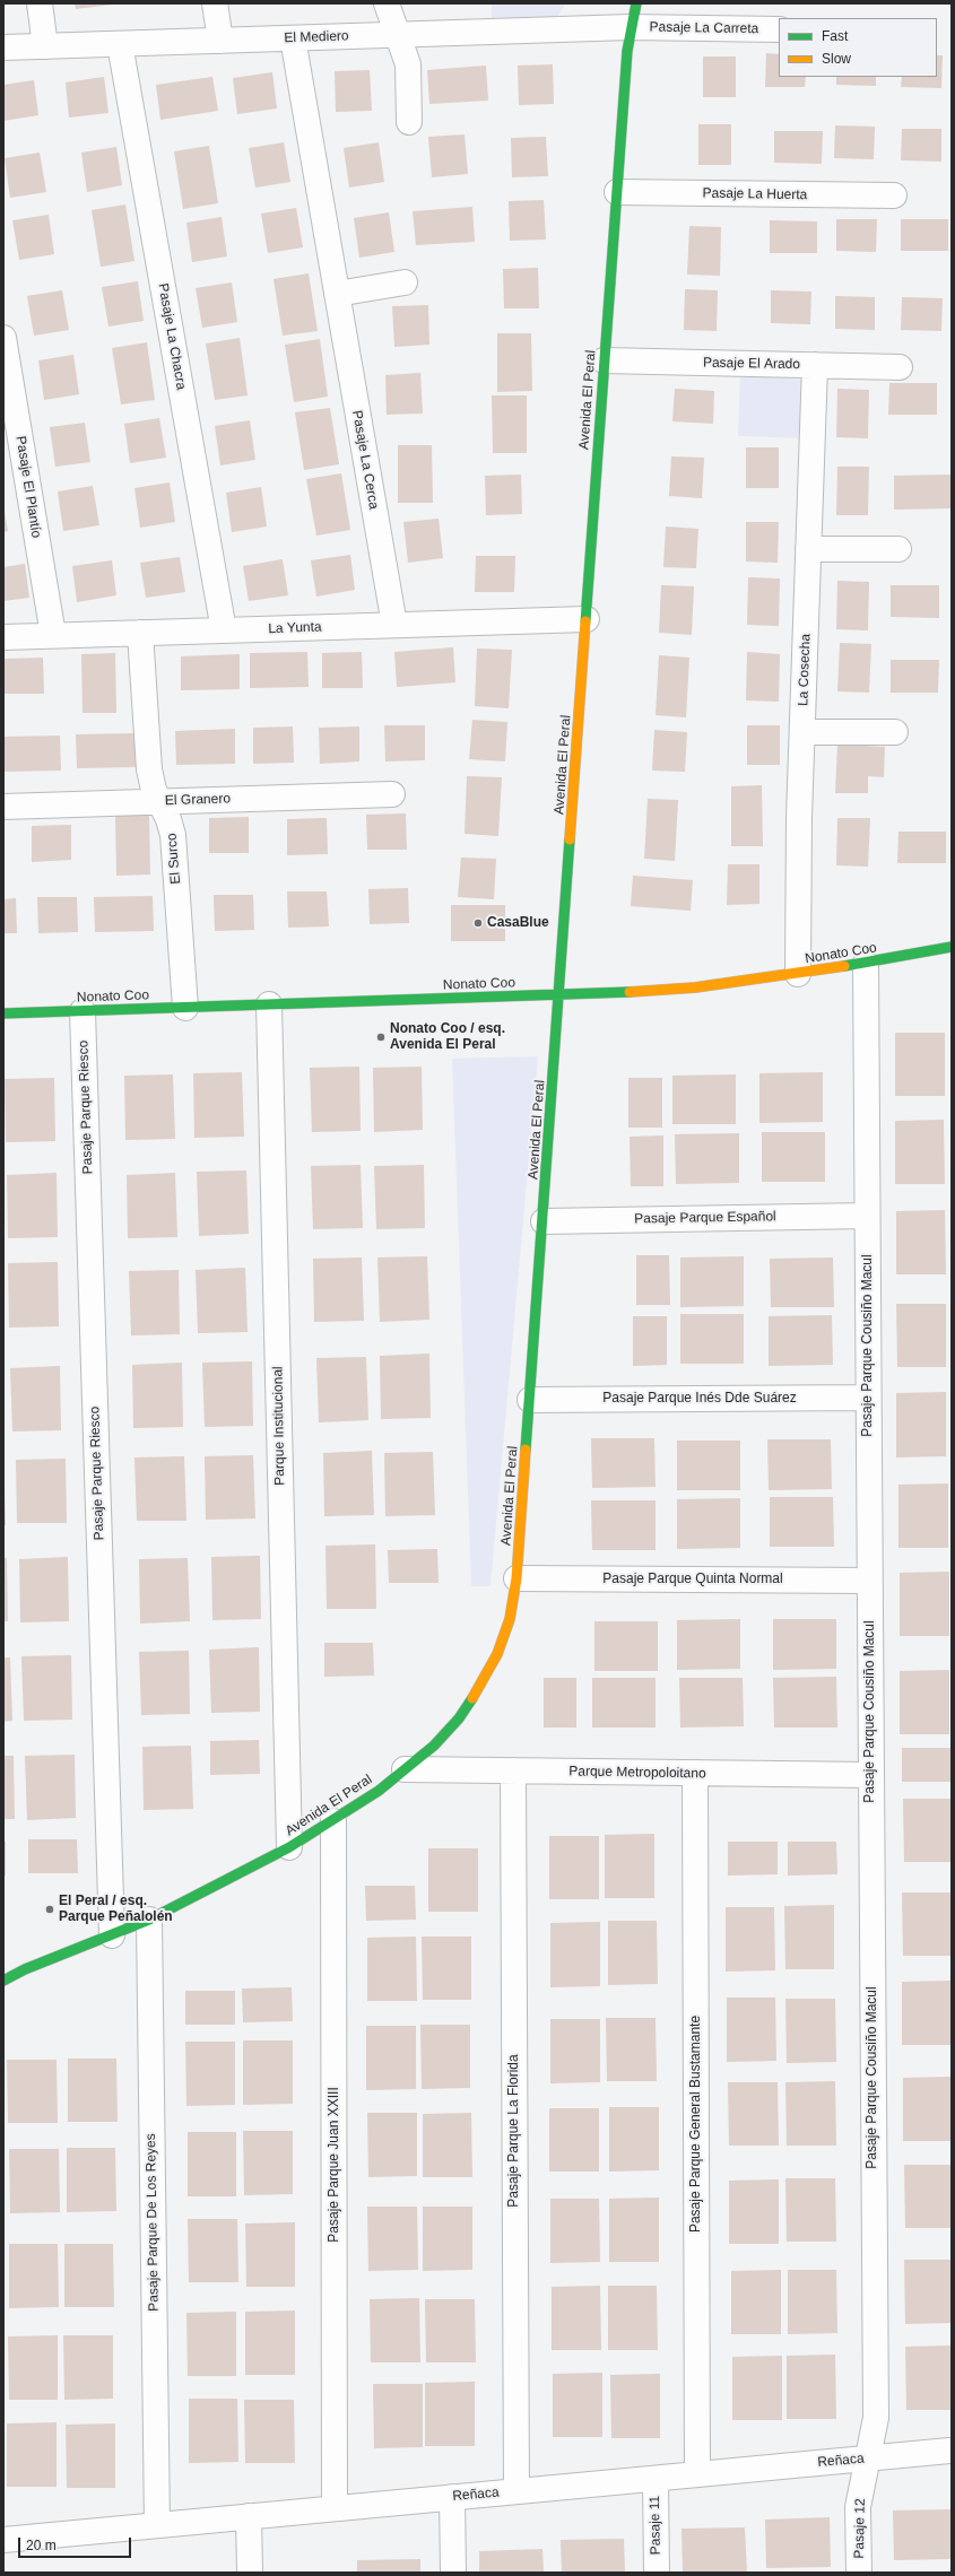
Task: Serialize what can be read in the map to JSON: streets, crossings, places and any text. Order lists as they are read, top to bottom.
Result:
{
  "streets": {
    "street": [
      "Pasaje La Carreta",
      "El Mediero",
      "Pasaje La Huerta",
      "Pasaje La Chacra",
      "Pasaje El Arado",
      "Avenida El Peral",
      "Pasaje La Cerca",
      "Pasaje El Plantío",
      "La Yunta",
      "La Cosecha",
      "El Granero",
      "El Surco",
      "Nonato Coo",
      "Pasaje Parque Riesco",
      "Pasaje Parque Español",
      "Pasaje Parque Cousiño Macul",
      "Pasaje Parque Inés Dde Suárez",
      "Parque Institucional",
      "Pasaje Parque Quinta Normal",
      "Parque Metropoloitano",
      "Pasaje Parque General Bustamante",
      "Pasaje Parque La Florida",
      "Pasaje Parque Juan XXIII",
      "Pasaje Parque De Los Reyes",
      "Reñaca",
      "Pasaje 11",
      "Pasaje 12"
    ]
  },
  "crossings": [
    ["Pasaje La Carreta", "El Mediero"],
    ["Pasaje La Carreta", "Avenida El Peral"],
    ["El Mediero", "Pasaje La Chacra"],
    ["El Mediero", "Avenida El Peral"],
    ["El Mediero", "Pasaje La Cerca"],
    ["Pasaje La Huerta", "Avenida El Peral"],
    ["Pasaje La Chacra", "La Yunta"],
    ["Pasaje El Arado", "Avenida El Peral"],
    ["Pasaje El Arado", "La Cosecha"],
    ["Avenida El Peral", "La Yunta"],
    ["Avenida El Peral", "Nonato Coo"],
    ["Avenida El Peral", "Pasaje Parque Riesco"],
    ["Avenida El Peral", "Pasaje Parque Español"],
    ["Avenida El Peral", "Pasaje Parque Inés Dde Suárez"],
    ["Avenida El Peral", "Parque Institucional"],
    ["Avenida El Peral", "Pasaje Parque Quinta Normal"],
    ["Avenida El Peral", "Parque Metropoloitano"],
    ["Avenida El Peral", "Pasaje Parque Juan XXIII"],
    ["Avenida El Peral", "Pasaje Parque De Los Reyes"],
    ["Pasaje La Cerca", "La Yunta"],
    ["Pasaje El Plantío", "La Yunta"],
    ["La Yunta", "El Surco"],
    ["La Cosecha", "Nonato Coo"],
    ["El Granero", "El Surco"],
    ["El Surco", "Nonato Coo"],
    ["Nonato Coo", "Pasaje Parque Riesco"],
    ["Nonato Coo", "Pasaje Parque Cousiño Macul"],
    ["Nonato Coo", "Parque Institucional"],
    ["Pasaje Parque Español", "Pasaje Parque Cousiño Macul"],
    ["Pasaje Parque Cousiño Macul", "Pasaje Parque Inés Dde Suárez"],
    ["Pasaje Parque Cousiño Macul", "Pasaje Parque Quinta Normal"],
    ["Pasaje Parque Cousiño Macul", "Parque Metropoloitano"],
    ["Pasaje Parque Cousiño Macul", "Reñaca"],
    ["Pasaje Parque Cousiño Macul", "Pasaje 12"],
    ["Parque Metropoloitano", "Pasaje Parque General Bustamante"],
    ["Parque Metropoloitano", "Pasaje Parque La Florida"],
    ["Pasaje Parque General Bustamante", "Reñaca"],
    ["Pasaje Parque La Florida", "Reñaca"],
    ["Pasaje Parque Juan XXIII", "Reñaca"],
    ["Pasaje Parque De Los Reyes", "Reñaca"],
    ["Reñaca", "Pasaje 11"],
    ["Reñaca", "Pasaje 12"]
  ],
  "places": ["CasaBlue", "Nonato Coo / esq. Avenida El Peral", "El Peral / esq. Parque Peñalolén"],
  "legend": ["Fast", "Slow"],
  "scale_bar": "20 m"
}
